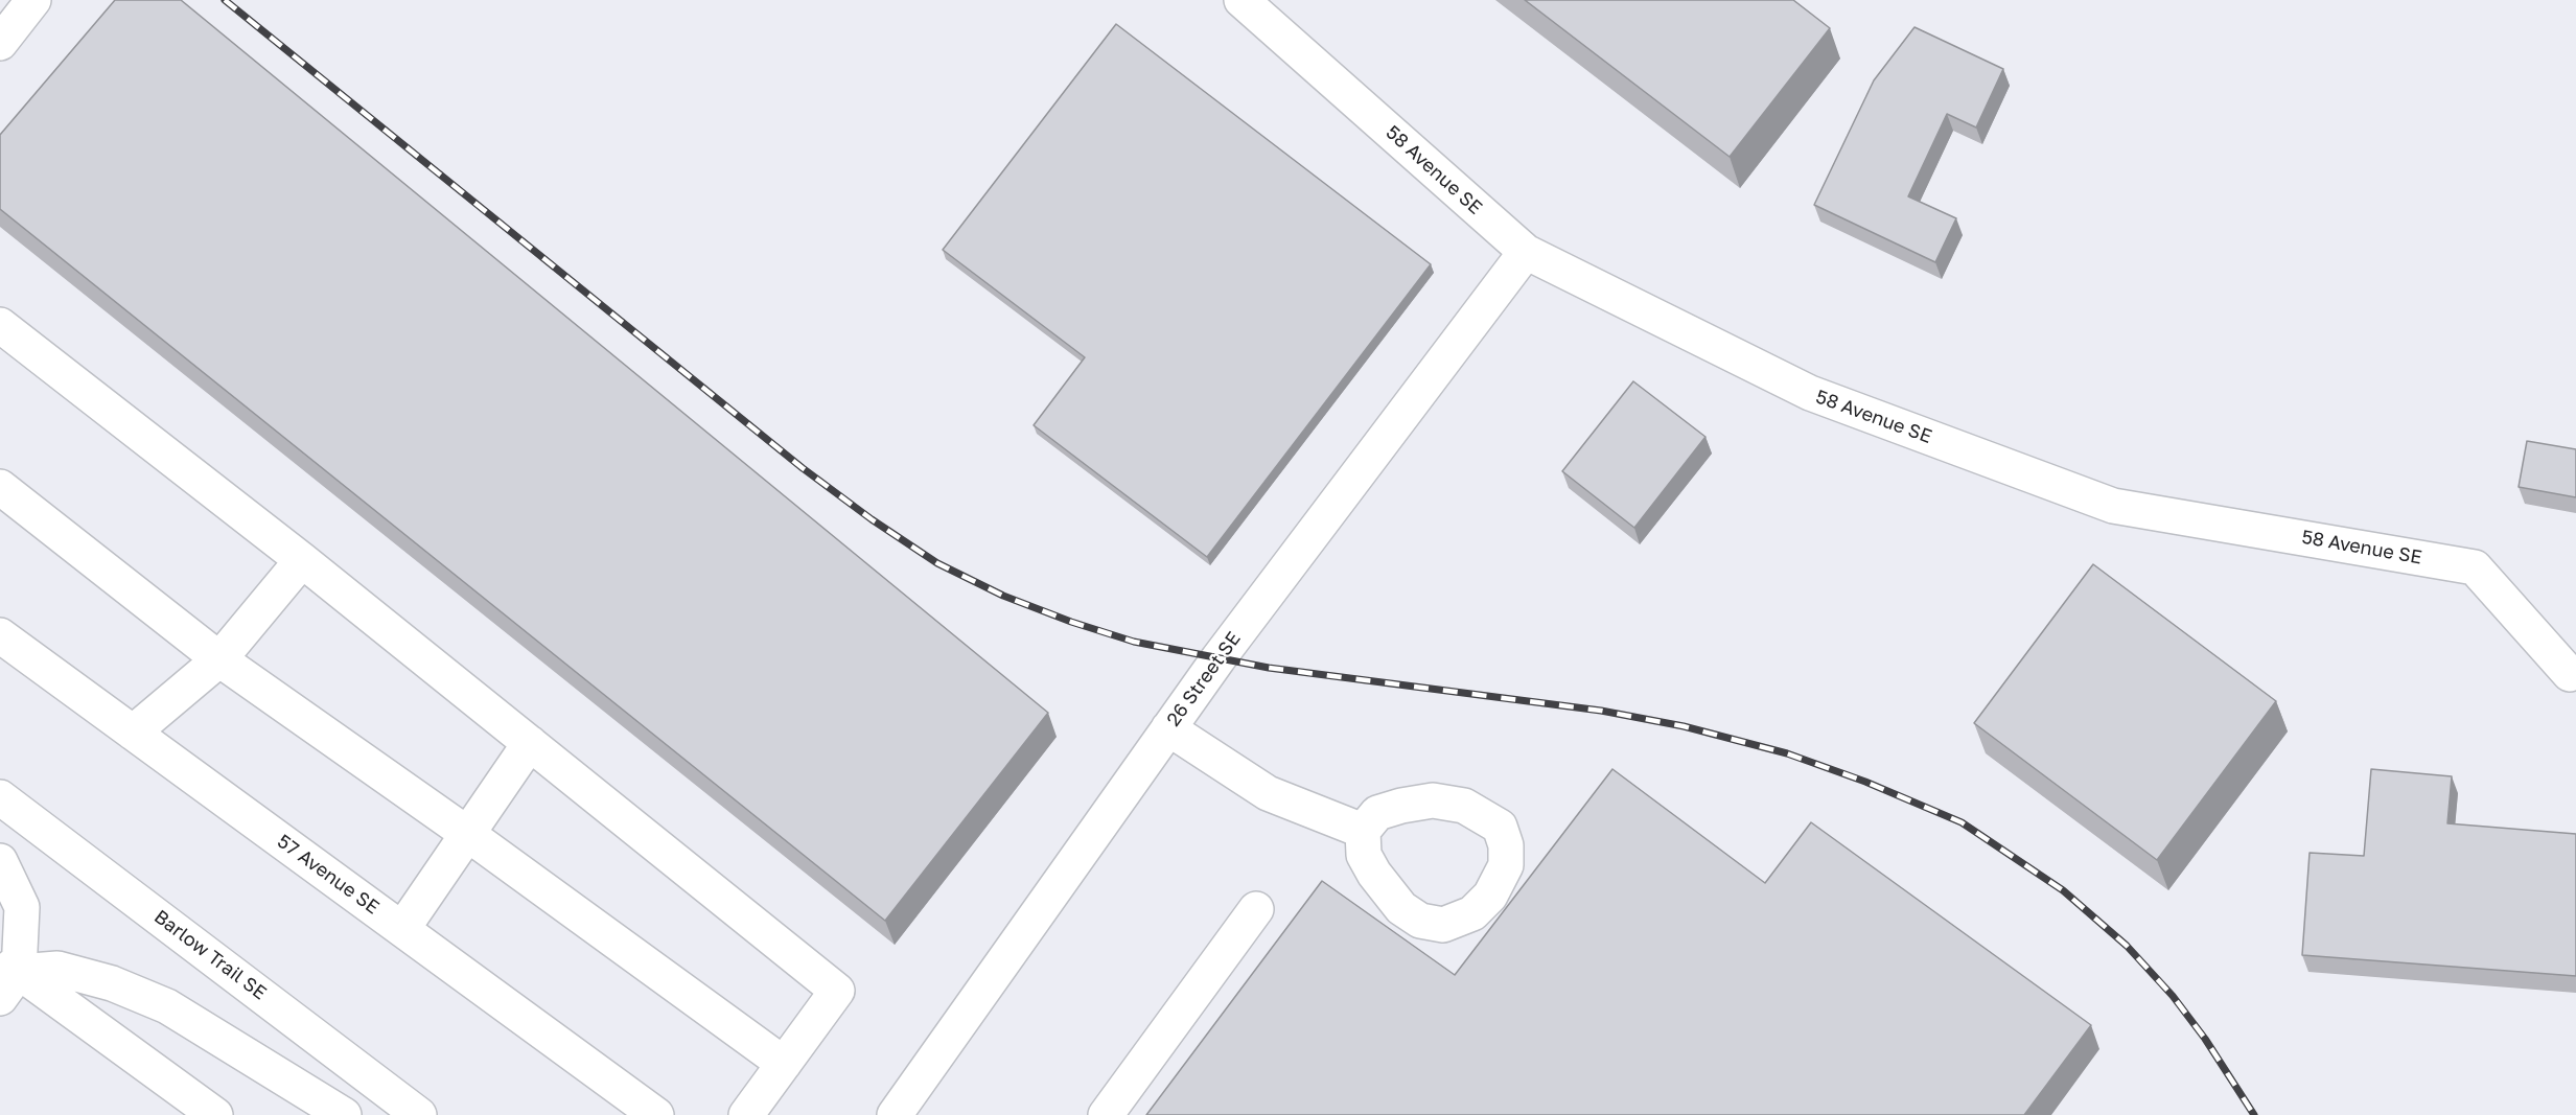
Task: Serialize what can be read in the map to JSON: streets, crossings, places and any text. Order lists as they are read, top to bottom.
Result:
{
  "streets": {
    "street": [
      "58 Avenue SE",
      "26 Street SE",
      "57 Avenue SE",
      "Barlow Trail SE"
    ]
  },
  "crossings": [
    ["58 Avenue SE", "26 Street SE"]
  ]
}
